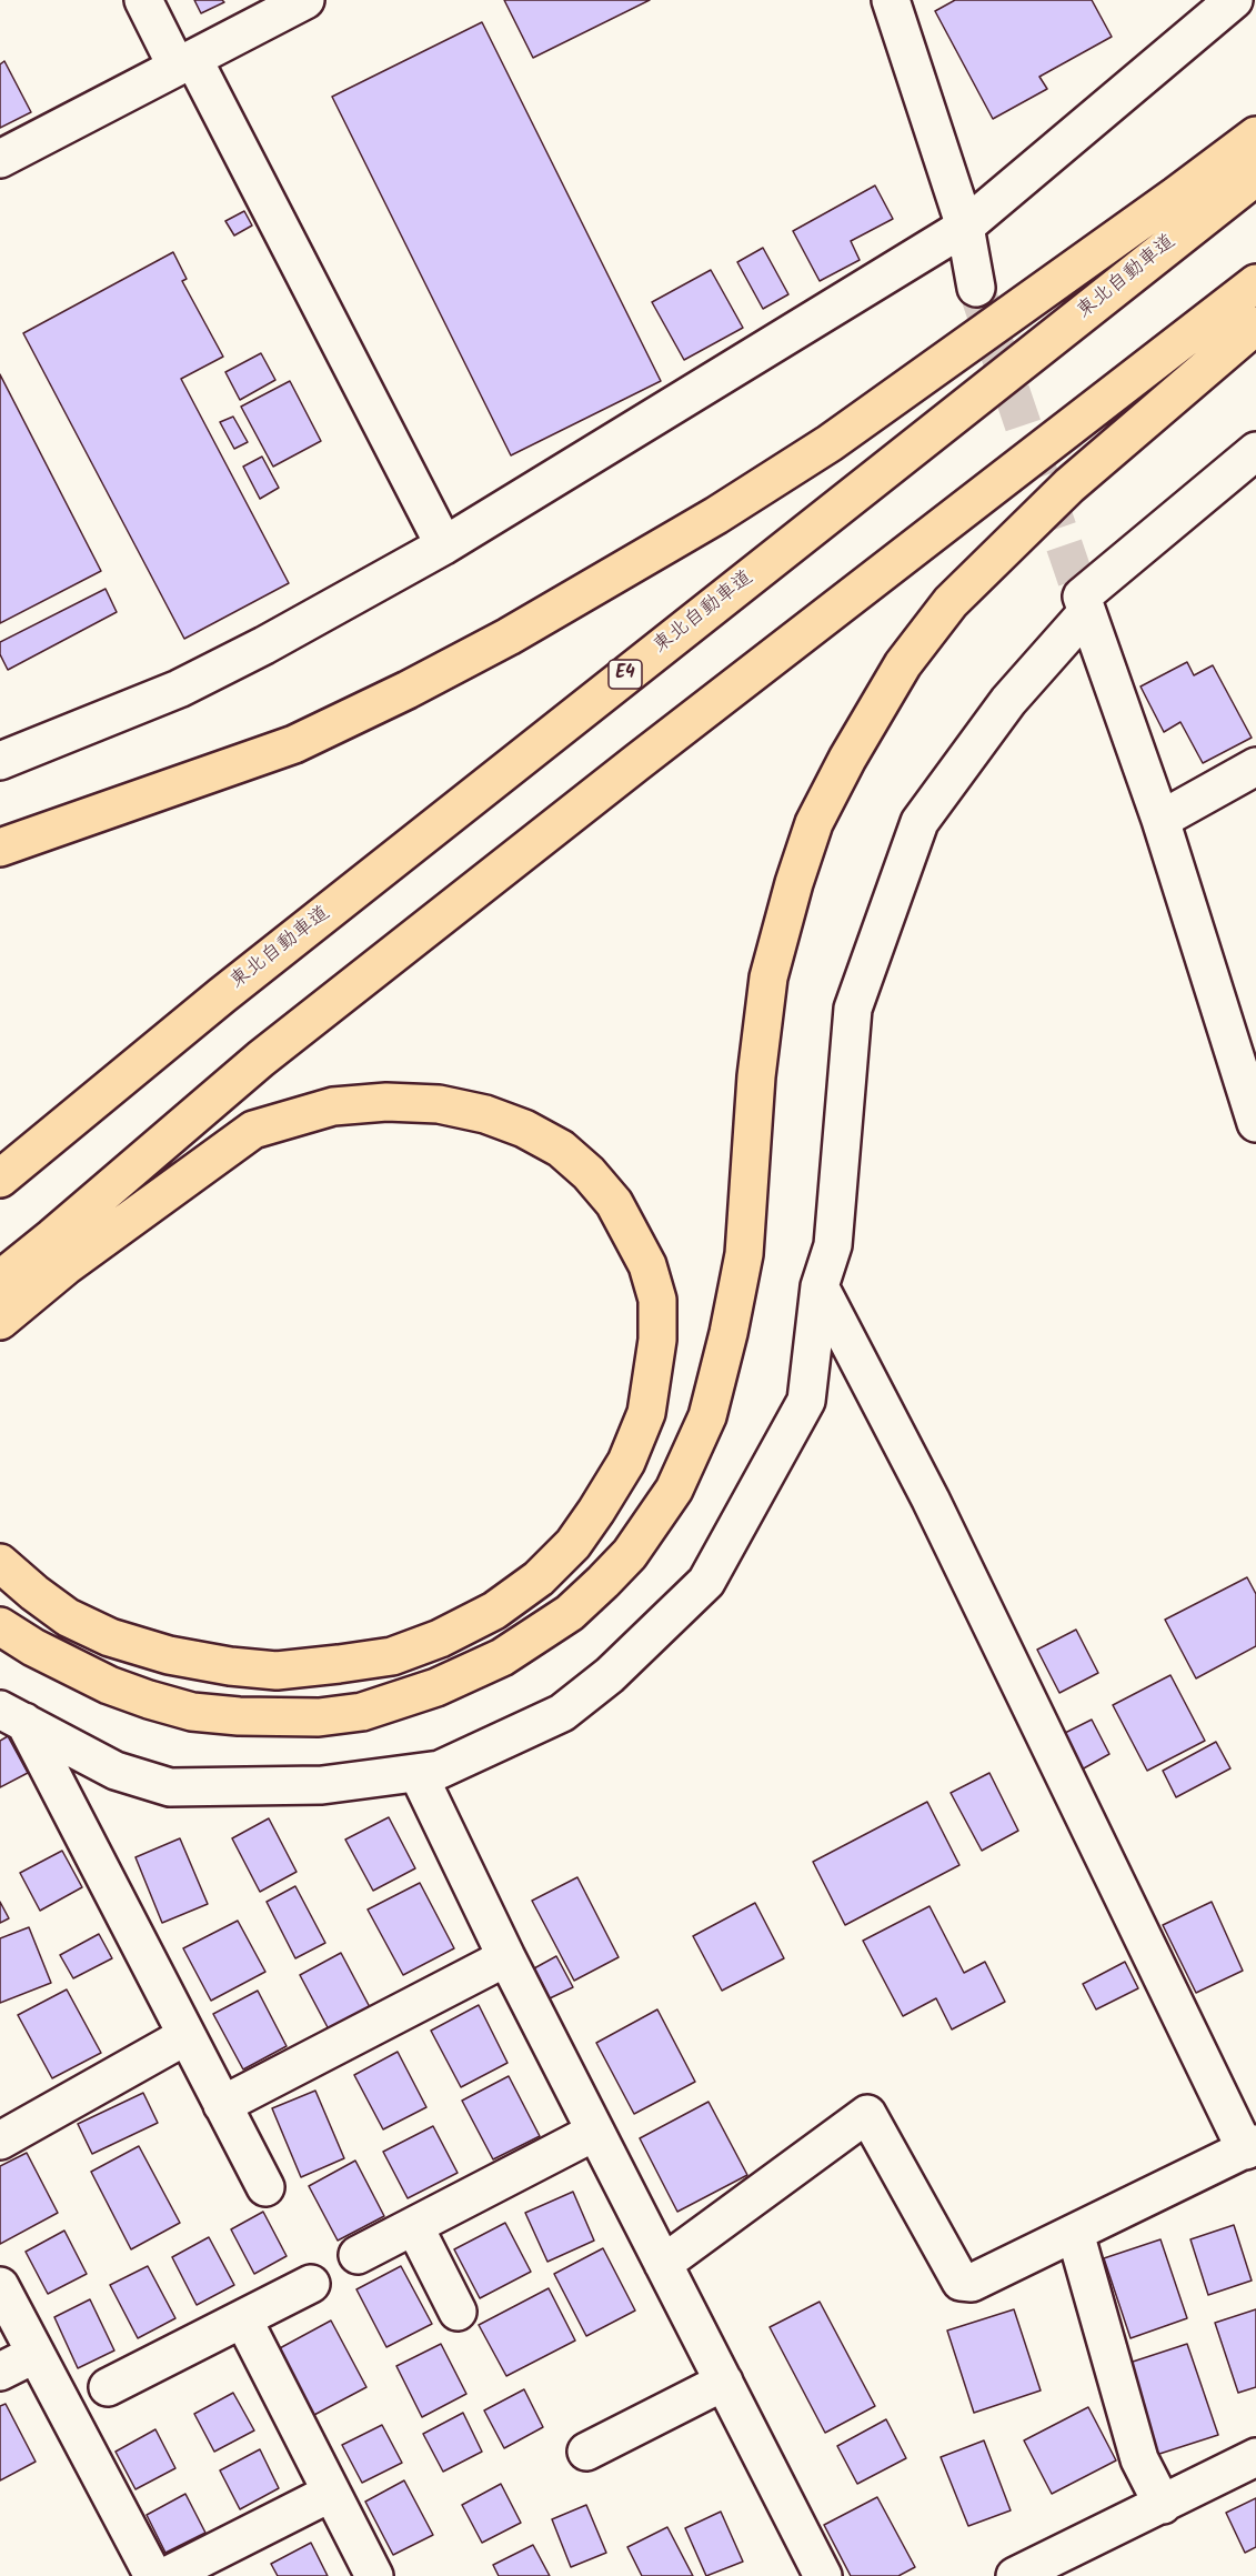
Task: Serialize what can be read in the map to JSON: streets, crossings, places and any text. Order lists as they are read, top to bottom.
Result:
{
  "streets": {
    "highway": ["東北自動車道", "E4"]
  }
}
